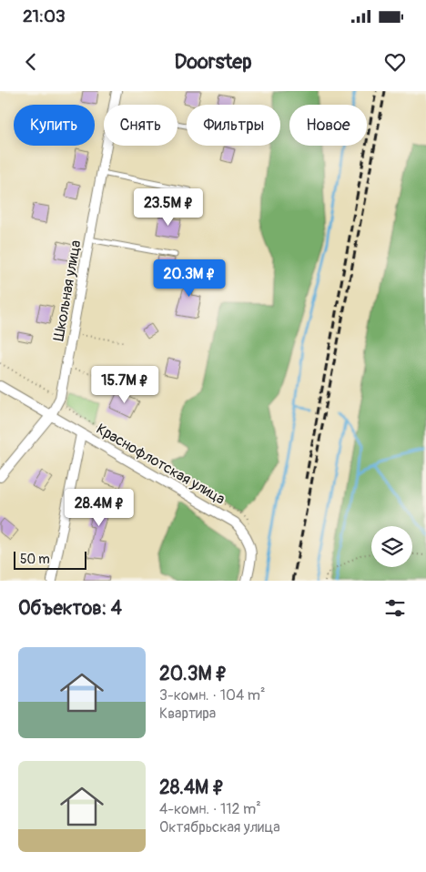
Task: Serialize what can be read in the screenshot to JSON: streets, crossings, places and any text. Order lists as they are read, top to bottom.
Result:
{
  "streets": {
    "street": ["Школьная улица", "Краснофлотская улица"]
  },
  "crossings": [
    ["Школьная улица", "Краснофлотская улица"]
  ],
  "scale_bar": "50 m",
  "page": {
    "status": "21:03",
    "header": "Doorstep",
    "chip": [
      "Купить",
      "Снять",
      "Фильтры",
      "Новое"
    ],
    "price": [
      "23.5M ₽",
      "20.3M ₽",
      "15.7M ₽",
      "28.4M ₽"
    ],
    "scale": "50 m",
    "heading": "Объектов: 4",
    "list": [
      {
        "name": "20.3M ₽",
        "note": "3-комн. · 104 m² · Квартира"
      },
      {
        "name": "28.4M ₽",
        "note": "4-комн. · 112 m² · Октябрьская улица"
      }
    ]
  }
}
